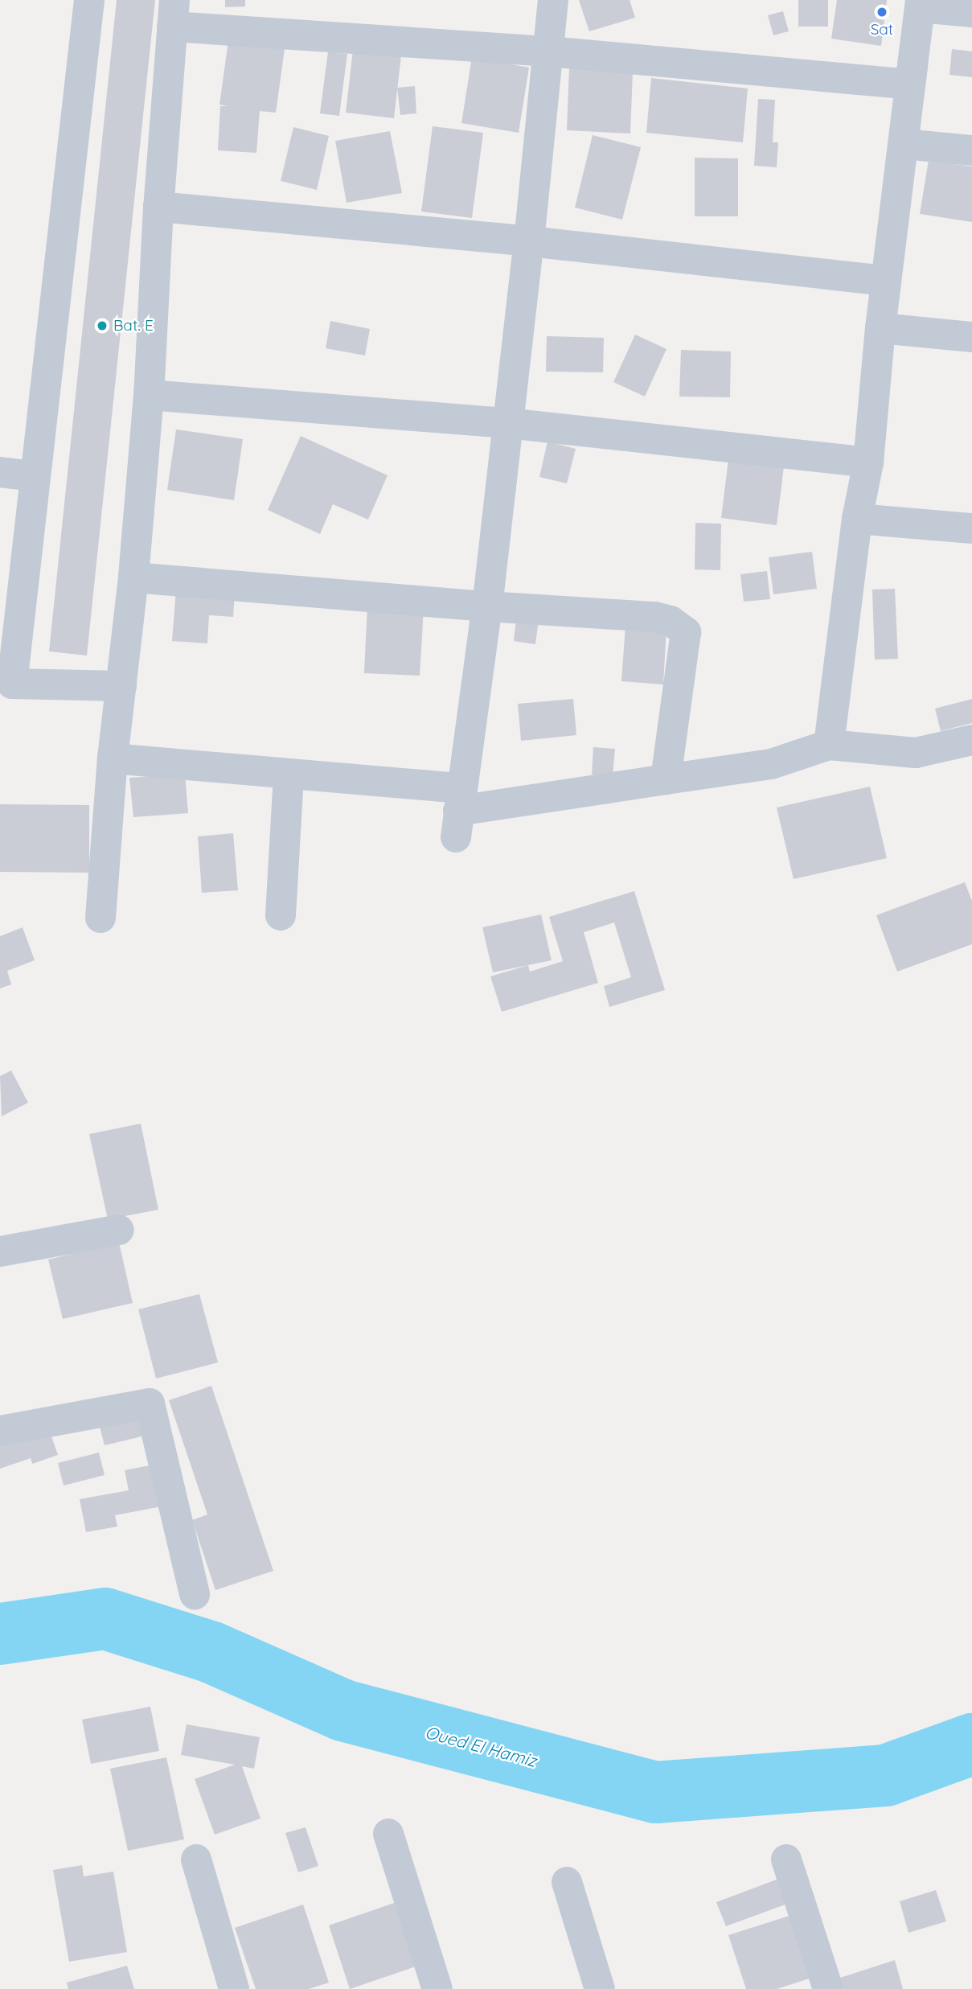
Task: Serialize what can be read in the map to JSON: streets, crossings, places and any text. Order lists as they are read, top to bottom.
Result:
{
  "water": ["Oued El Hamiz"],
  "places": ["Sat", "Bat. E"]
}
